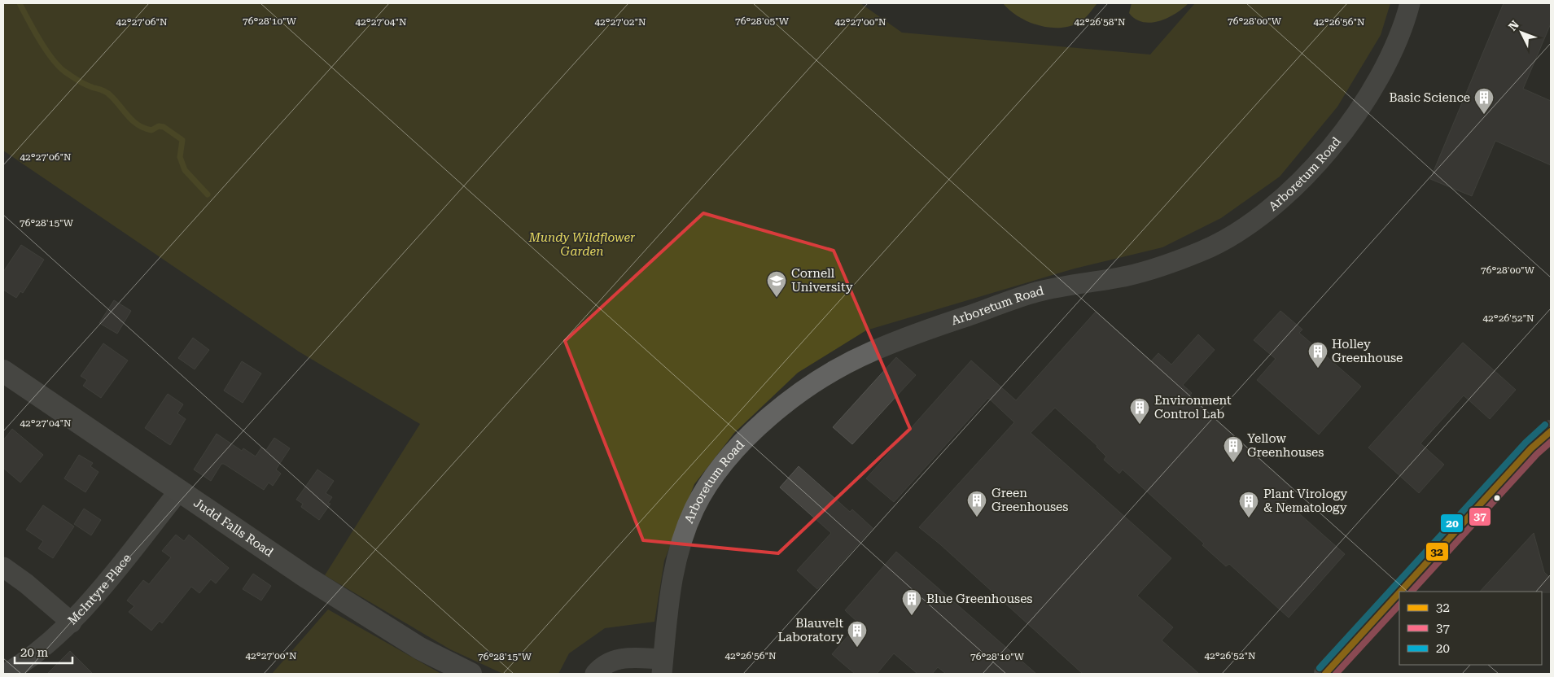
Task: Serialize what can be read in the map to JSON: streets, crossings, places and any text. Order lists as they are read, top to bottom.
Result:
{
  "streets": {
    "street": ["Arboretum Road", "Judd Falls Road", "McIntyre Place"]
  },
  "crossings": [
    ["Judd Falls Road", "McIntyre Place"]
  ],
  "parks": ["Mundy Wildflower Garden"],
  "places": {
    "building": [
      "Basic Science",
      "Holley Greenhouse",
      "Environment Control Lab",
      "Yellow Greenhouses",
      "Green Greenhouses",
      "Plant Virology & Nematology",
      "Blue Greenhouses",
      "Blauvelt Laboratory"
    ],
    "school or university": ["Cornell University"]
  },
  "lines": ["transit line 20", "transit line 32", "transit line 37"],
  "legend": ["32", "37", "20"],
  "scale_bar": "20 m",
  "north": "top left",
  "coordinates": [
    "76°28'10\"W",
    "76°28'05\"W",
    "76°28'00\"W",
    "42°27'06\"N",
    "42°27'04\"N",
    "42°27'02\"N",
    "42°27'00\"N",
    "42°26'58\"N",
    "42°26'56\"N",
    "76°28'15\"W",
    "42°26'52\"N"
  ]
}
